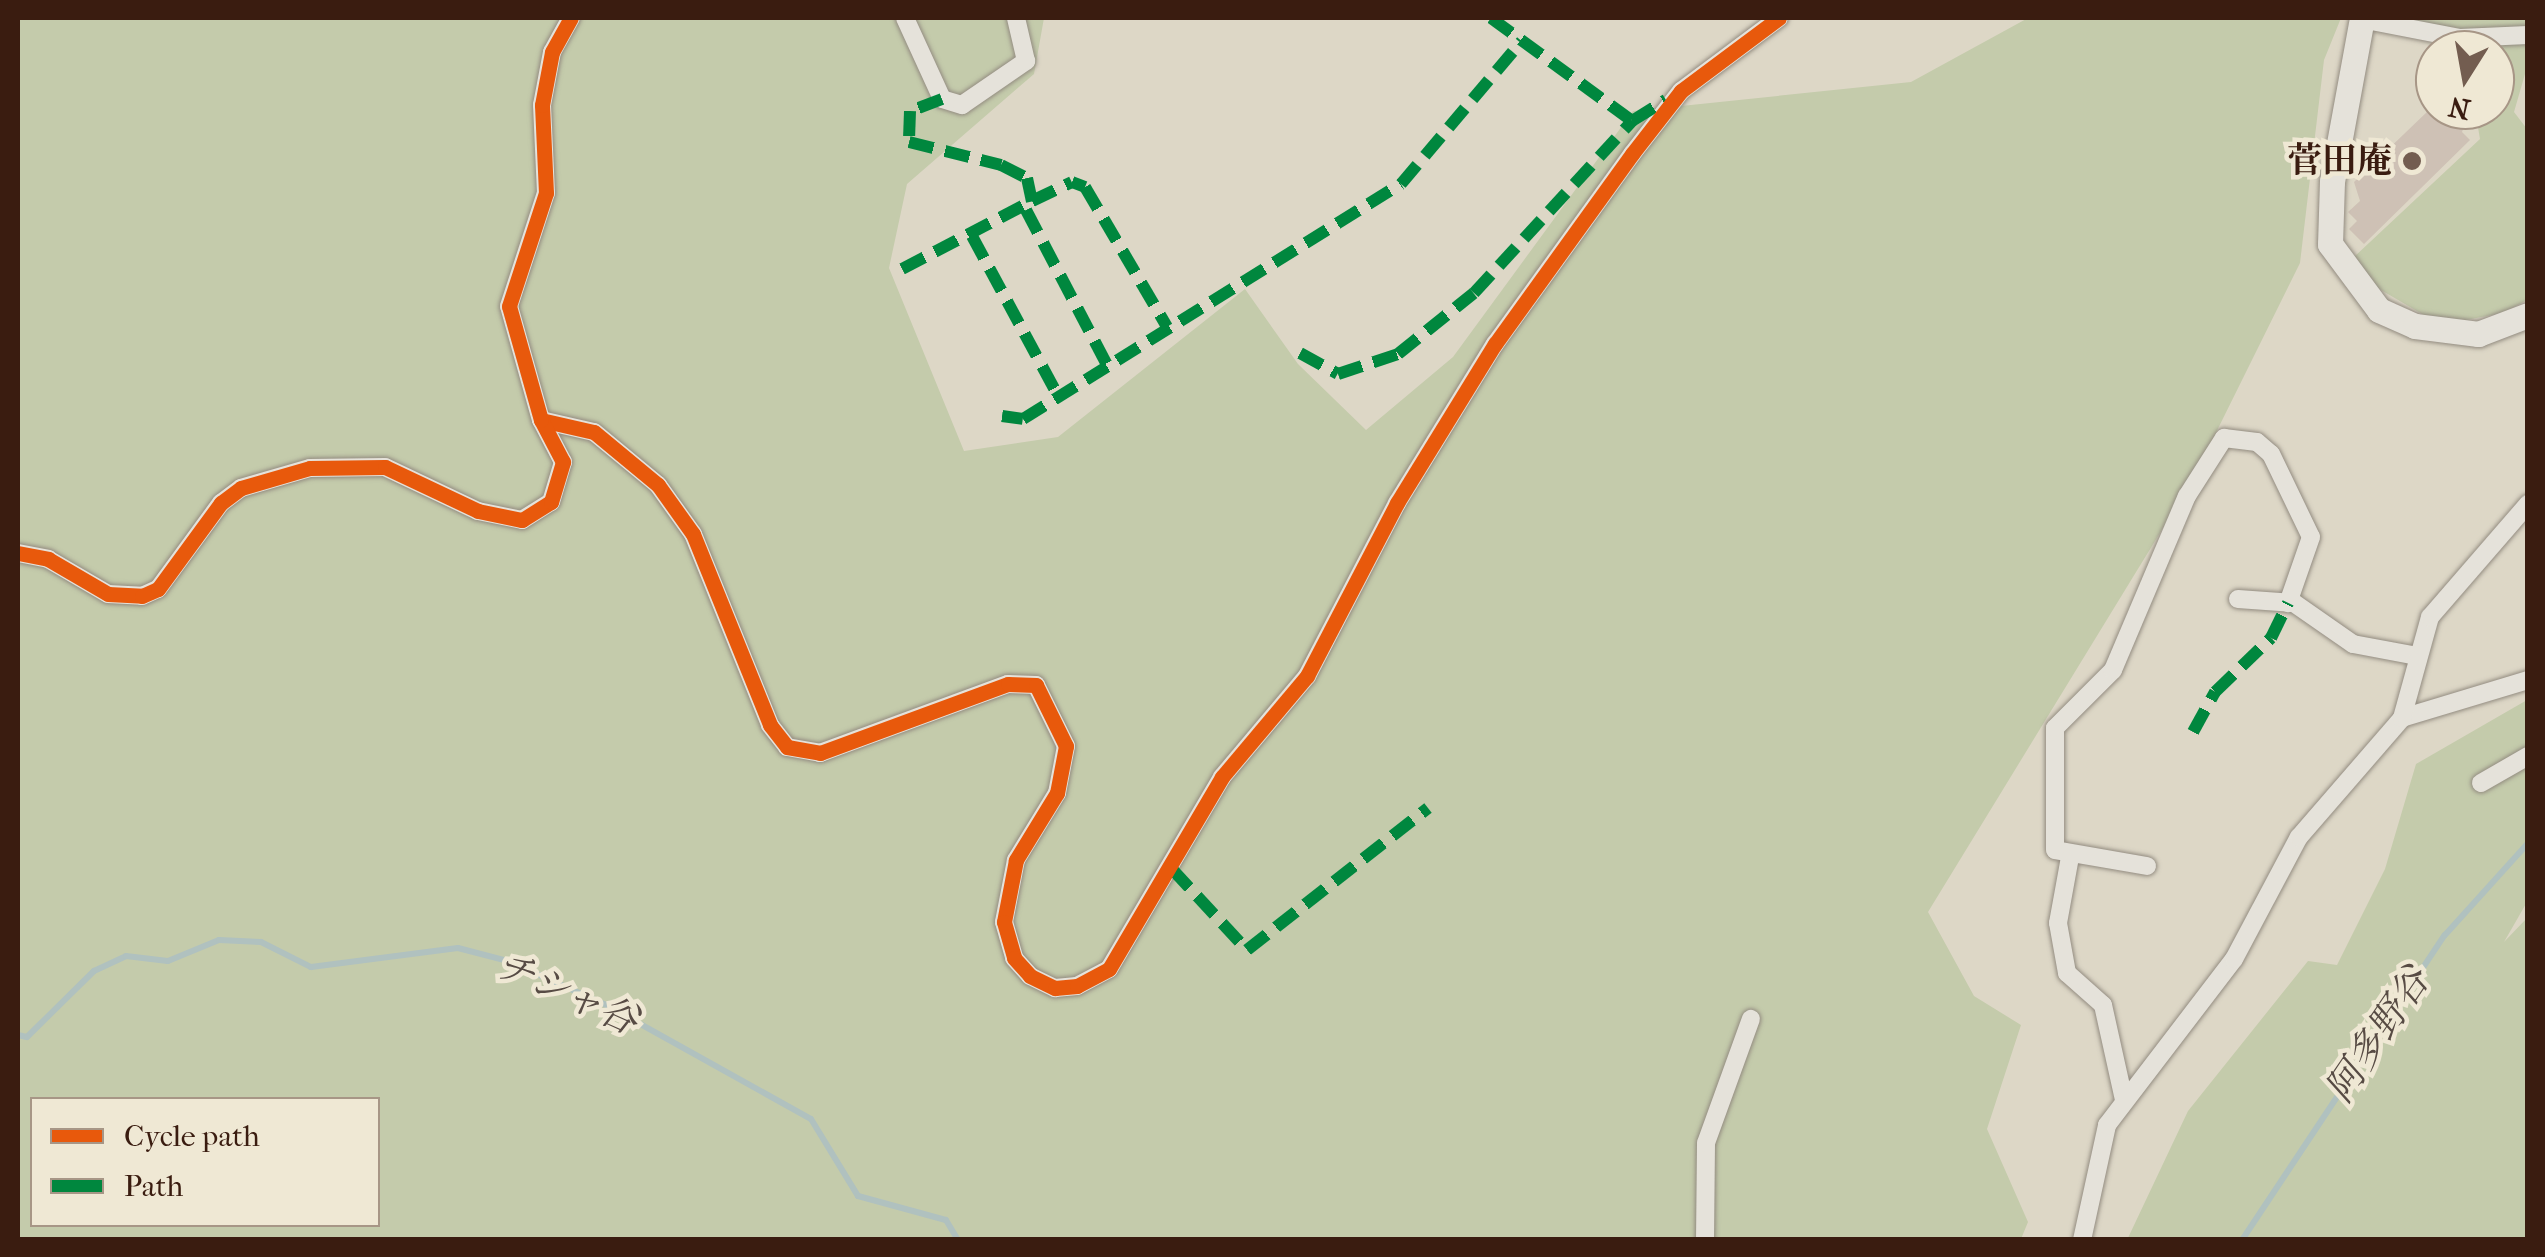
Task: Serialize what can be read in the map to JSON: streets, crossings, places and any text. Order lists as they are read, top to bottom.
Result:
{
  "water": ["チシャ谷", "阿多野谷"],
  "places": ["菅田庵"],
  "legend": ["Cycle path", "Path"],
  "north": "bottom"
}
